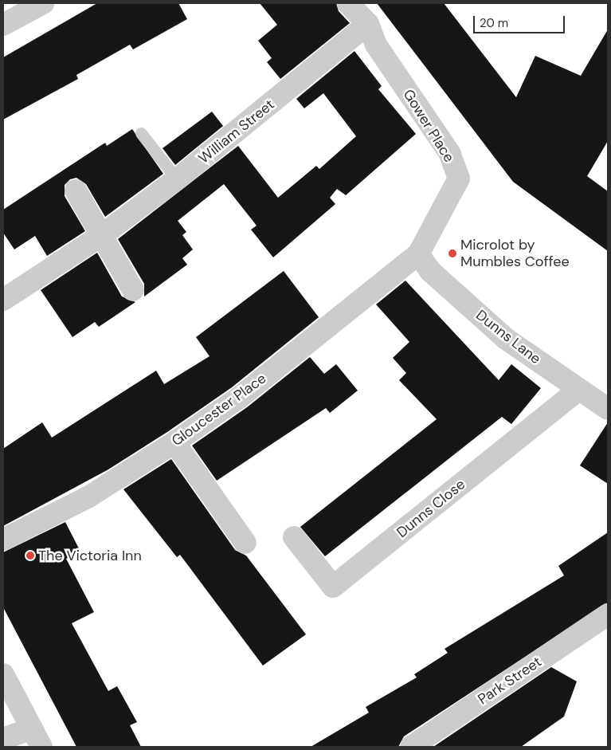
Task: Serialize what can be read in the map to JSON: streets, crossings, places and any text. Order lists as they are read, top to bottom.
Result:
{
  "streets": {
    "street": [
      "Gower Place",
      "William Street",
      "Dunns Lane",
      "Gloucester Place",
      "Dunns Close",
      "Park Street"
    ]
  },
  "crossings": [
    ["Gower Place", "William Street"],
    ["Gower Place", "Dunns Lane"],
    ["Gower Place", "Gloucester Place"],
    ["Dunns Lane", "Gloucester Place"],
    ["Dunns Lane", "Dunns Close"]
  ],
  "places": ["Microlot by Mumbles Coffee", "The Victoria Inn"],
  "scale_bar": "20 m"
}
